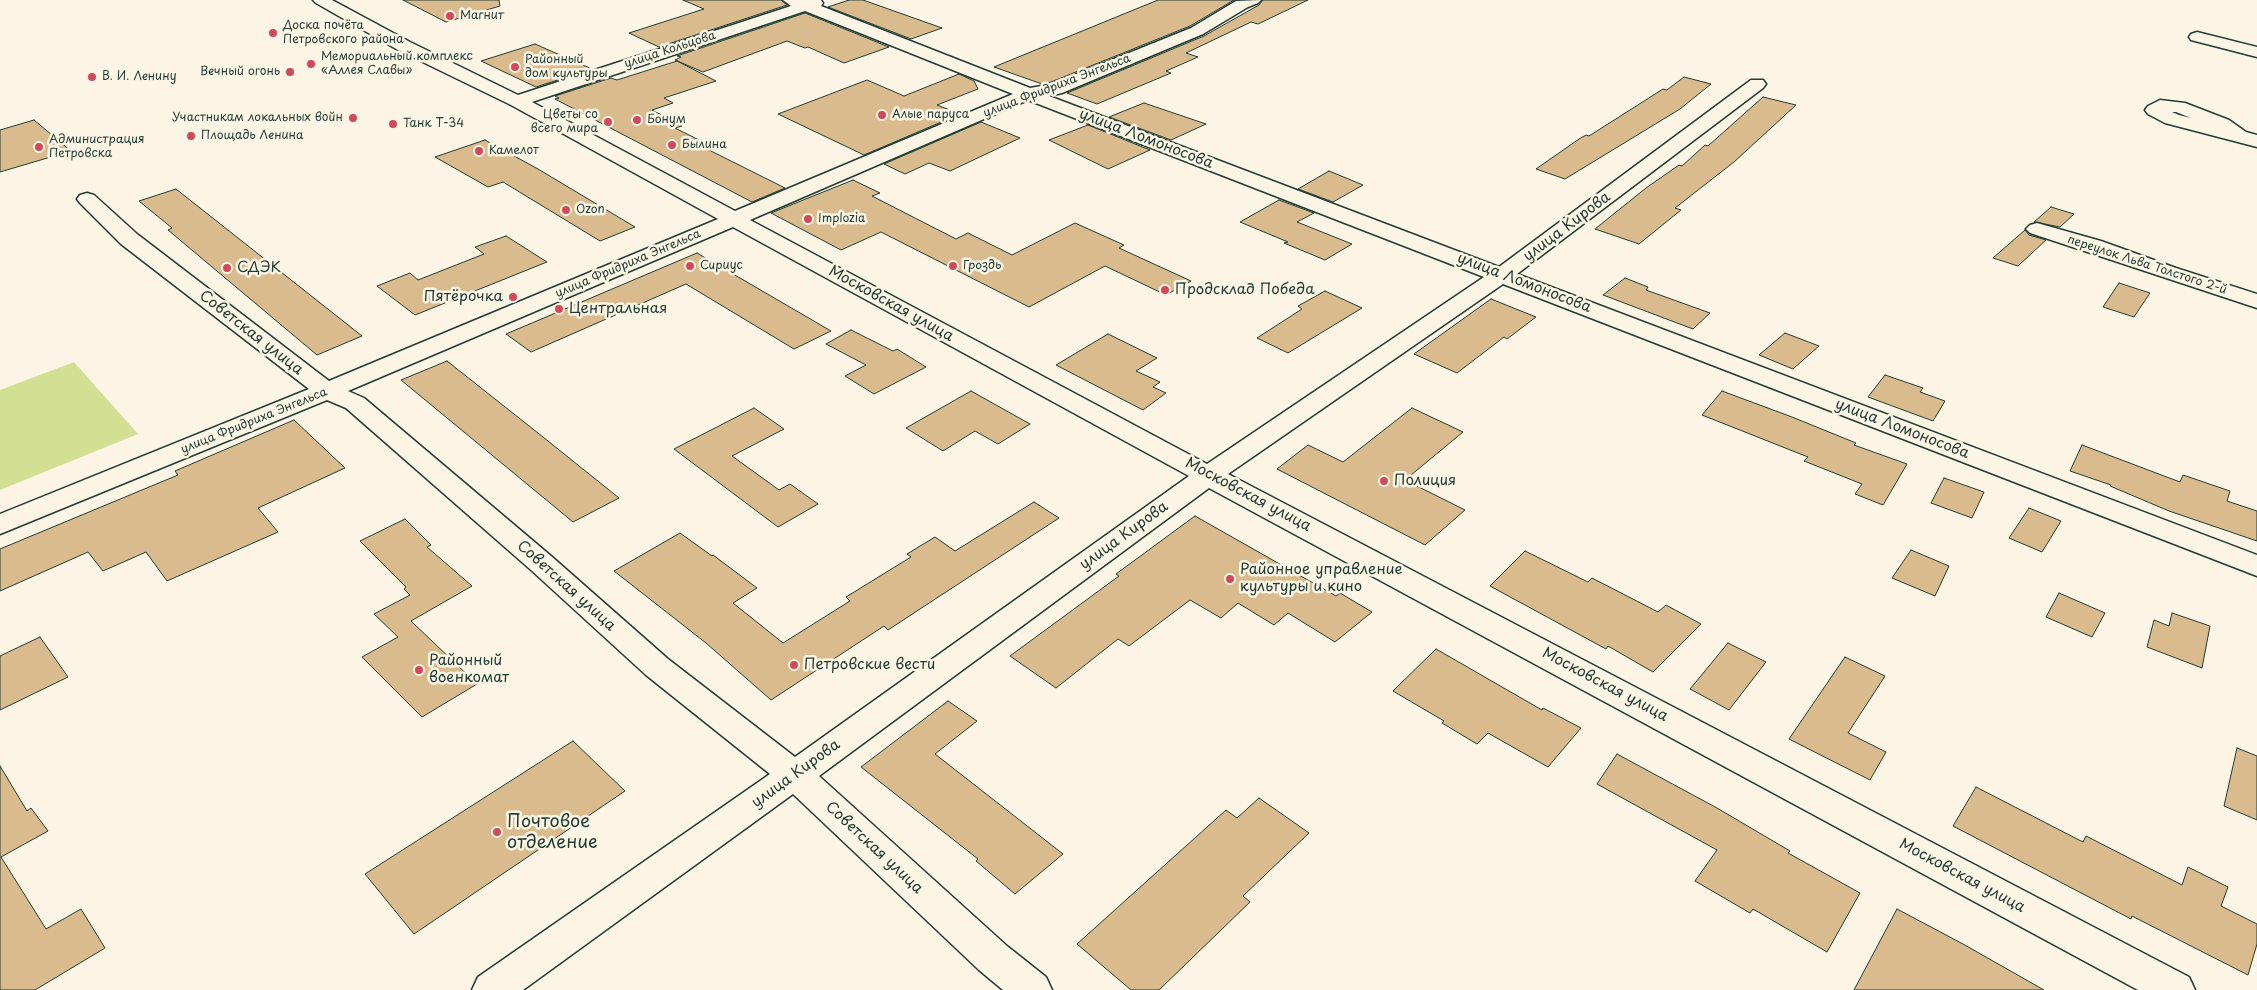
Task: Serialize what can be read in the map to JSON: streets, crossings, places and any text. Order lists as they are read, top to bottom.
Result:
{
  "streets": {
    "street": [
      "улица Кольцова",
      "улица Фридриха Энгельса",
      "улица Ломоносова",
      "улица Кирова",
      "переулок Льва Толстого 2-й",
      "Московская улица",
      "Советская улица"
    ]
  },
  "crossings": [
    ["улица Кольцова", "улица Ломоносова"],
    ["улица Кольцова", "Московская улица"],
    ["улица Фридриха Энгельса", "улица Ломоносова"],
    ["улица Фридриха Энгельса", "Московская улица"],
    ["улица Фридриха Энгельса", "Советская улица"],
    ["улица Ломоносова", "улица Кирова"],
    ["улица Кирова", "Московская улица"],
    ["улица Кирова", "Советская улица"]
  ],
  "places": [
    "Магнит",
    "Доска почёта Петровского района",
    "Мемориальный комплекс «Аллея Славы»",
    "Районный дом культуры",
    "Вечный огонь",
    "В. И. Ленину",
    "Алые паруса",
    "Участникам локальных войн",
    "Бонум",
    "Цветы со всего мира",
    "Танк Т-34",
    "Площадь Ленина",
    "Былина",
    "Администрация Петровска",
    "Камелот",
    "Ozon",
    "Implozia",
    "Сириус",
    "Гроздь",
    "СДЭК",
    "Продсклад Победа",
    "Пятёрочка",
    "Центральная",
    "Полиция",
    "Районное управление культуры и кино",
    "Петровские вести",
    "Районный военкомат",
    "Почтовое отделение"
  ]
}
